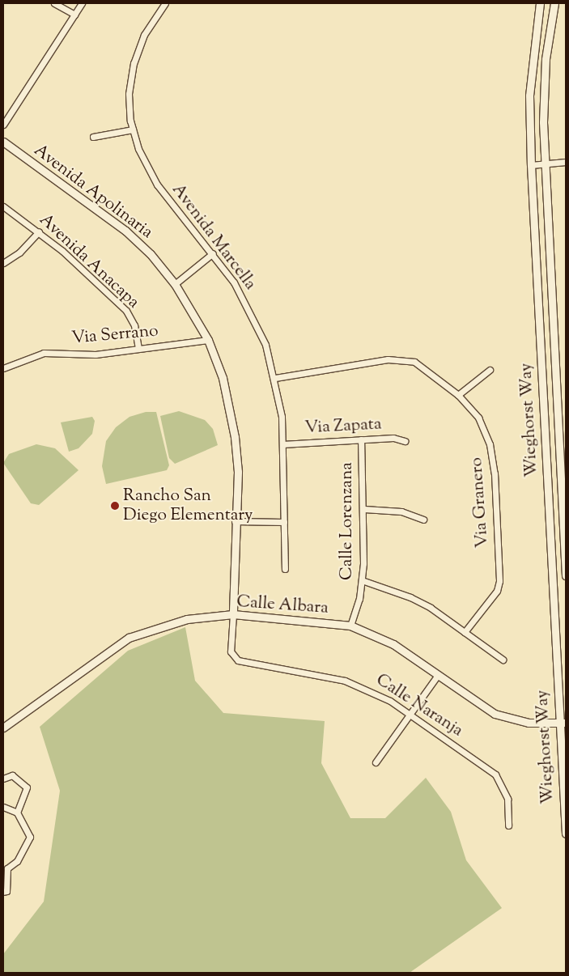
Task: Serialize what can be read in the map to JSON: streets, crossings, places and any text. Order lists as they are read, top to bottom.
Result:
{
  "streets": {
    "street": [
      "Avenida Apolinaria",
      "Avenida Marcella",
      "Avenida Anacapa",
      "Via Serrano",
      "Wieghorst Way",
      "Via Zapata",
      "Via Granero",
      "Calle Lorenzana",
      "Calle Albara",
      "Calle Naranja"
    ]
  },
  "crossings": [
    ["Avenida Apolinaria", "Via Serrano"],
    ["Avenida Apolinaria", "Calle Albara"],
    ["Avenida Apolinaria", "Calle Naranja"],
    ["Avenida Marcella", "Via Zapata"],
    ["Avenida Marcella", "Via Granero"],
    ["Avenida Anacapa", "Via Serrano"],
    ["Wieghorst Way", "Calle Albara"],
    ["Via Zapata", "Calle Lorenzana"],
    ["Calle Lorenzana", "Calle Albara"],
    ["Calle Albara", "Calle Naranja"]
  ],
  "places": ["Rancho San Diego Elementary"]
}
